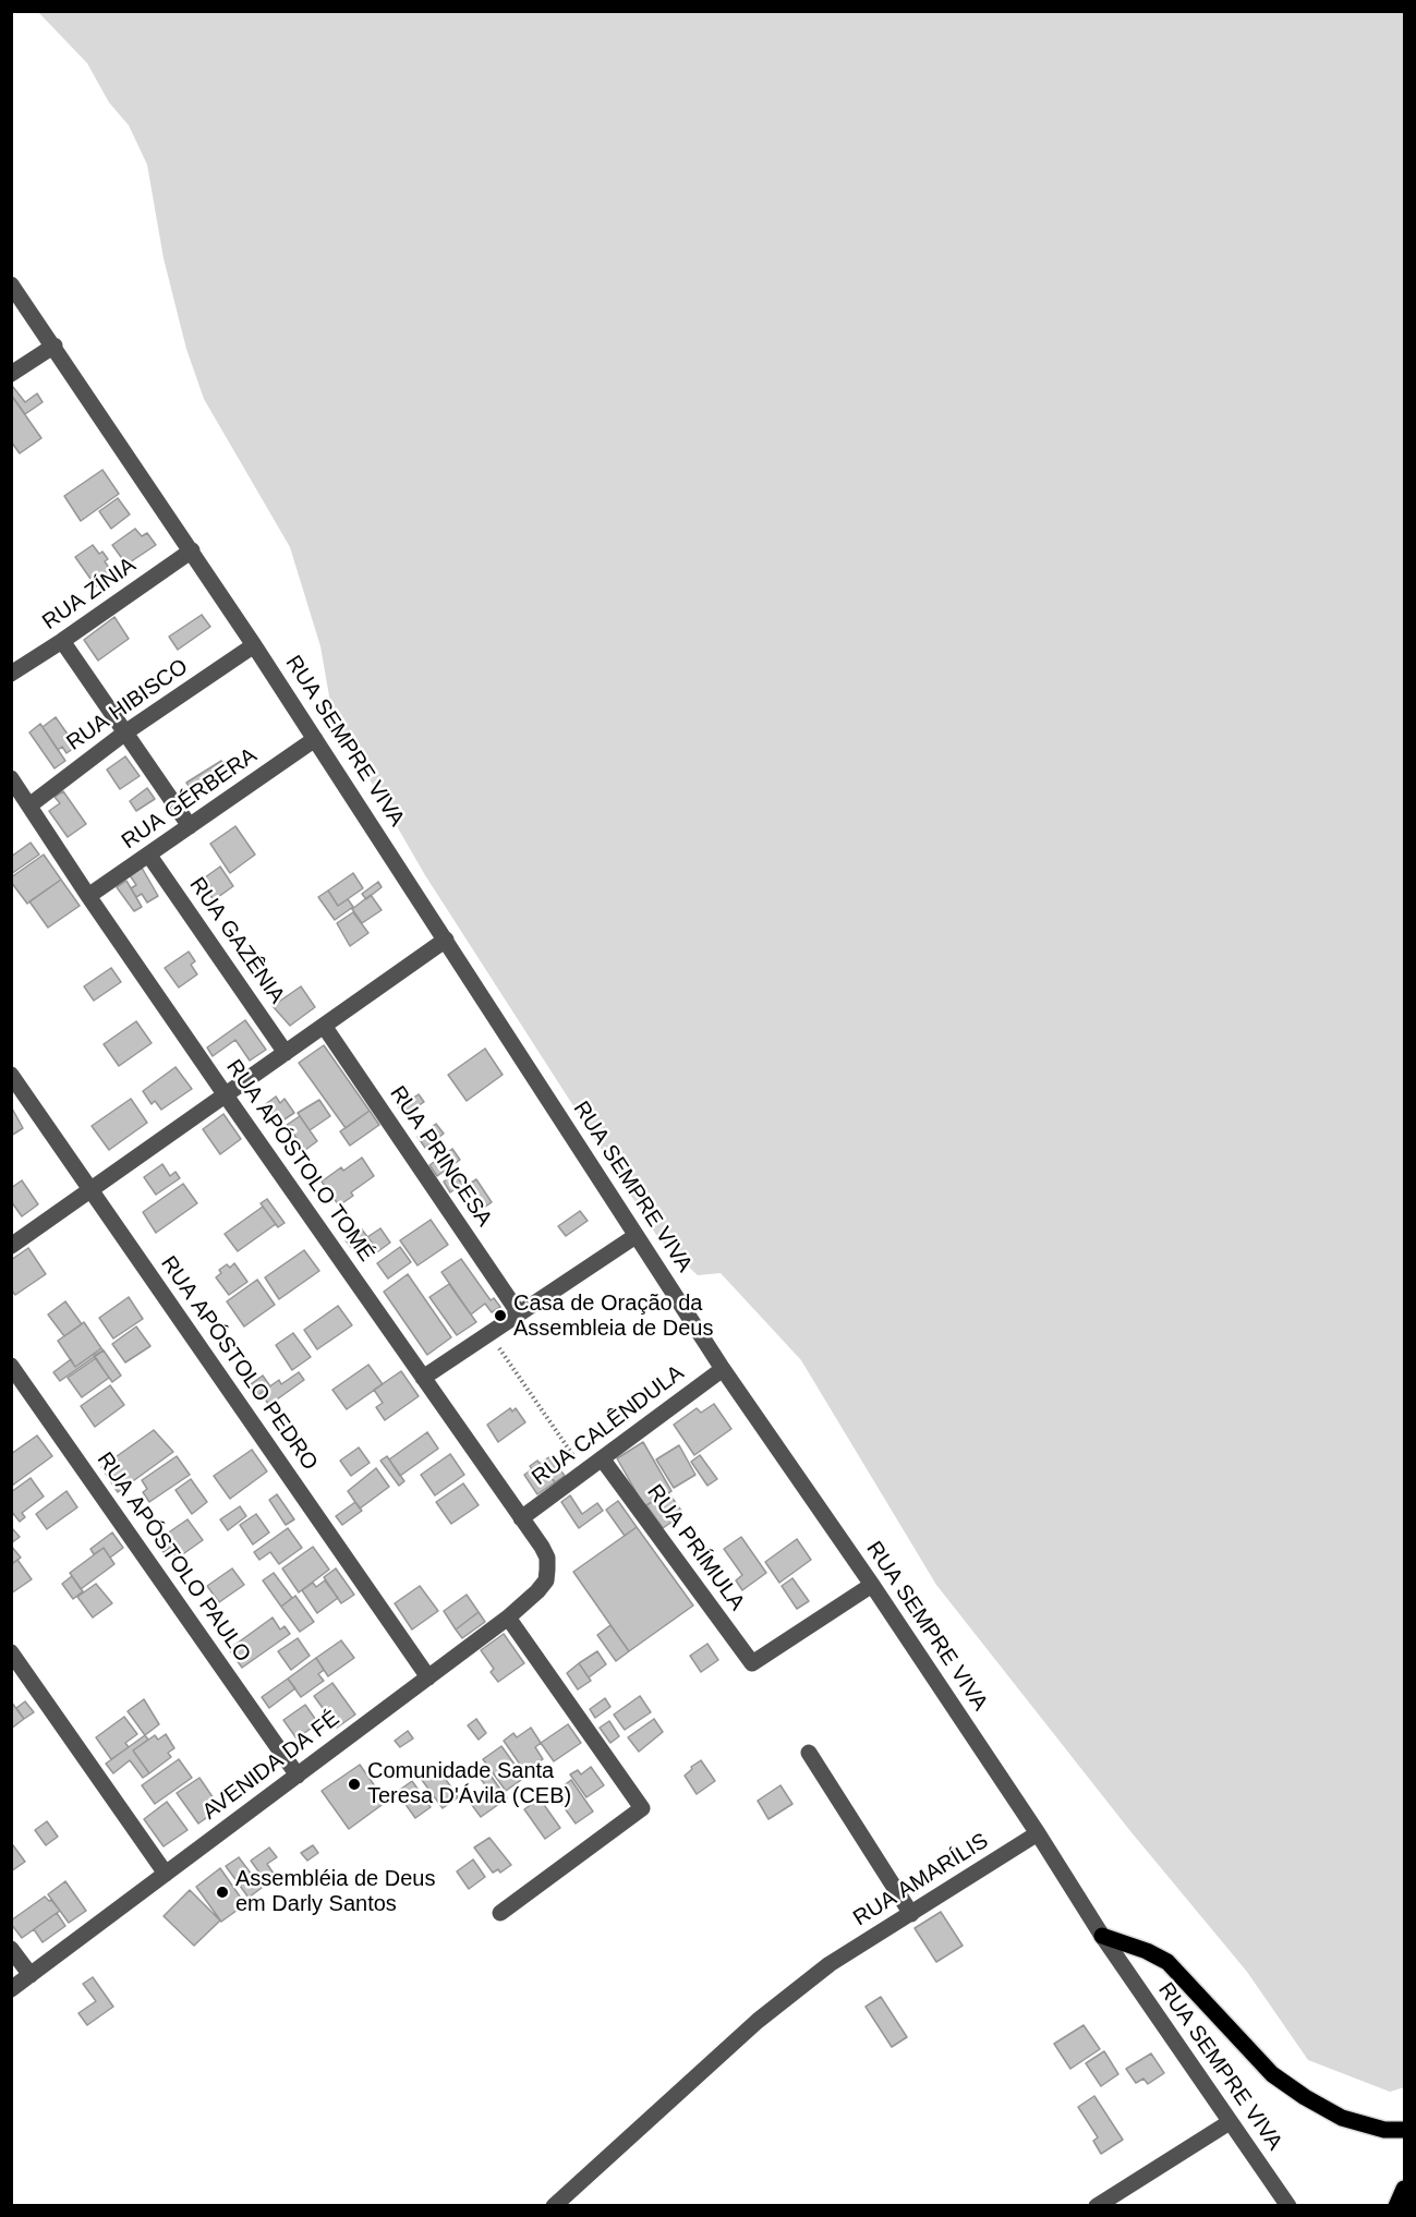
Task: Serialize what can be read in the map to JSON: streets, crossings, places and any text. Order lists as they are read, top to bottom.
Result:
{
  "streets": {
    "street": [
      "RUA ZÍNIA",
      "RUA HIBISCO",
      "RUA SEMPRE VIVA",
      "RUA GÉRBERA",
      "RUA GAZÊNIA",
      "RUA PRINCESA",
      "RUA APÓSTOLO TOMÉ",
      "RUA APÓSTOLO PEDRO",
      "RUA CALÊNDULA",
      "RUA PRÍMULA",
      "RUA APÓSTOLO PAULO",
      "AVENIDA DA FÉ",
      "RUA AMARÍLIS"
    ]
  },
  "crossings": [
    ["RUA ZÍNIA", "RUA SEMPRE VIVA"],
    ["RUA HIBISCO", "RUA SEMPRE VIVA"],
    ["RUA HIBISCO", "RUA APÓSTOLO TOMÉ"],
    ["RUA SEMPRE VIVA", "RUA GÉRBERA"],
    ["RUA SEMPRE VIVA", "RUA CALÊNDULA"],
    ["RUA SEMPRE VIVA", "RUA PRÍMULA"],
    ["RUA SEMPRE VIVA", "RUA AMARÍLIS"],
    ["RUA GÉRBERA", "RUA GAZÊNIA"],
    ["RUA GÉRBERA", "RUA APÓSTOLO TOMÉ"],
    ["RUA APÓSTOLO TOMÉ", "RUA CALÊNDULA"],
    ["RUA APÓSTOLO TOMÉ", "AVENIDA DA FÉ"],
    ["RUA APÓSTOLO PEDRO", "AVENIDA DA FÉ"],
    ["RUA CALÊNDULA", "RUA PRÍMULA"],
    ["RUA APÓSTOLO PAULO", "AVENIDA DA FÉ"]
  ],
  "places": ["Casa de Oração da Assembleia de Deus", "Comunidade Santa Teresa D'Ávila (CEB)", "Assembléia de Deus em Darly Santos"]
}
